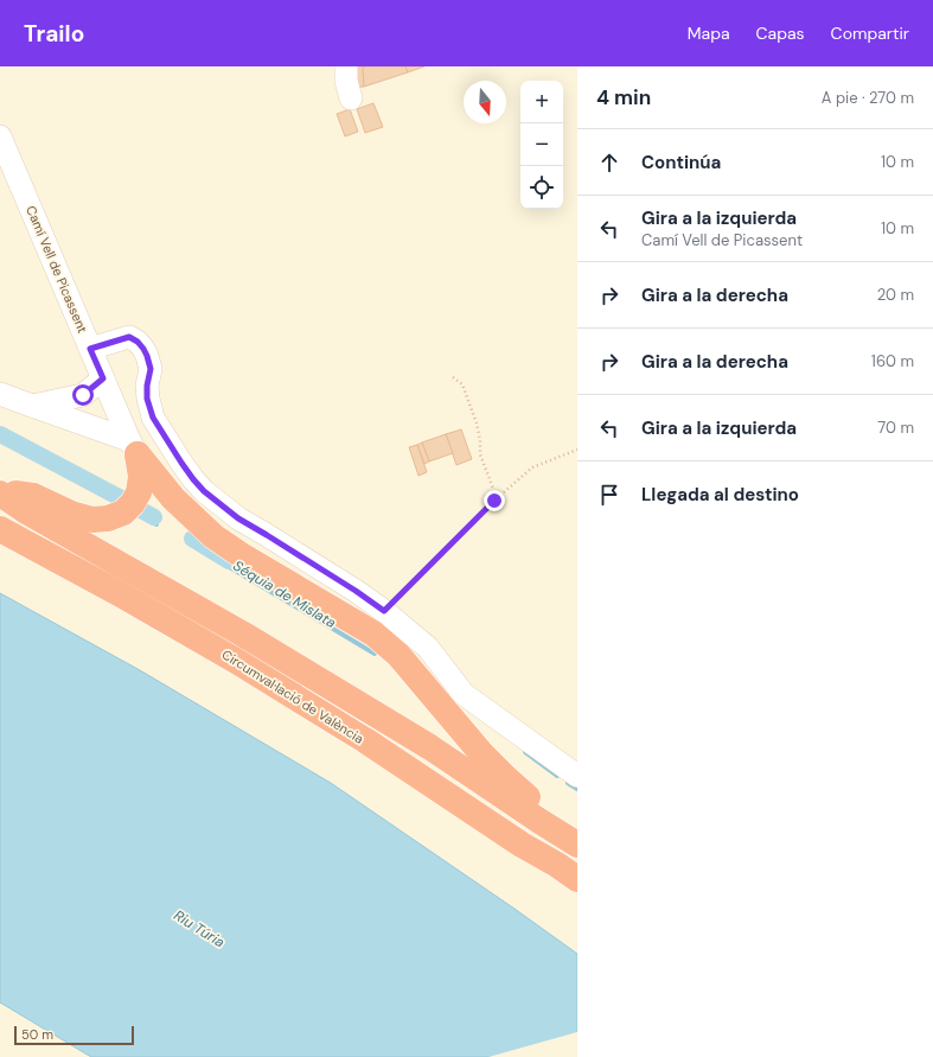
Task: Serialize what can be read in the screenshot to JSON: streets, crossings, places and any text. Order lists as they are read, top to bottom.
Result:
{
  "streets": {
    "highway": ["Circumval·lació de València"],
    "street": ["Camí Vell de Picassent"]
  },
  "water": ["Séquia de Mislata", "Riu Túria"],
  "scale_bar": "50 m",
  "north": "bottom",
  "page": {
    "header": "Trailo",
    "nav": ["Mapa", "Capas", "Compartir"],
    "heading": ["4 min", "A pie · 270 m"],
    "map_buttons": ["+", "−"],
    "list": [
      ["Continúa", "10 m"],
      ["Gira a la izquierda", "Camí Vell de Picassent", "10 m"],
      ["Gira a la derecha", "20 m"],
      ["Gira a la derecha", "160 m"],
      ["Gira a la izquierda", "70 m"],
      "Llegada al destino"
    ],
    "scale": "50 m"
  }
}
